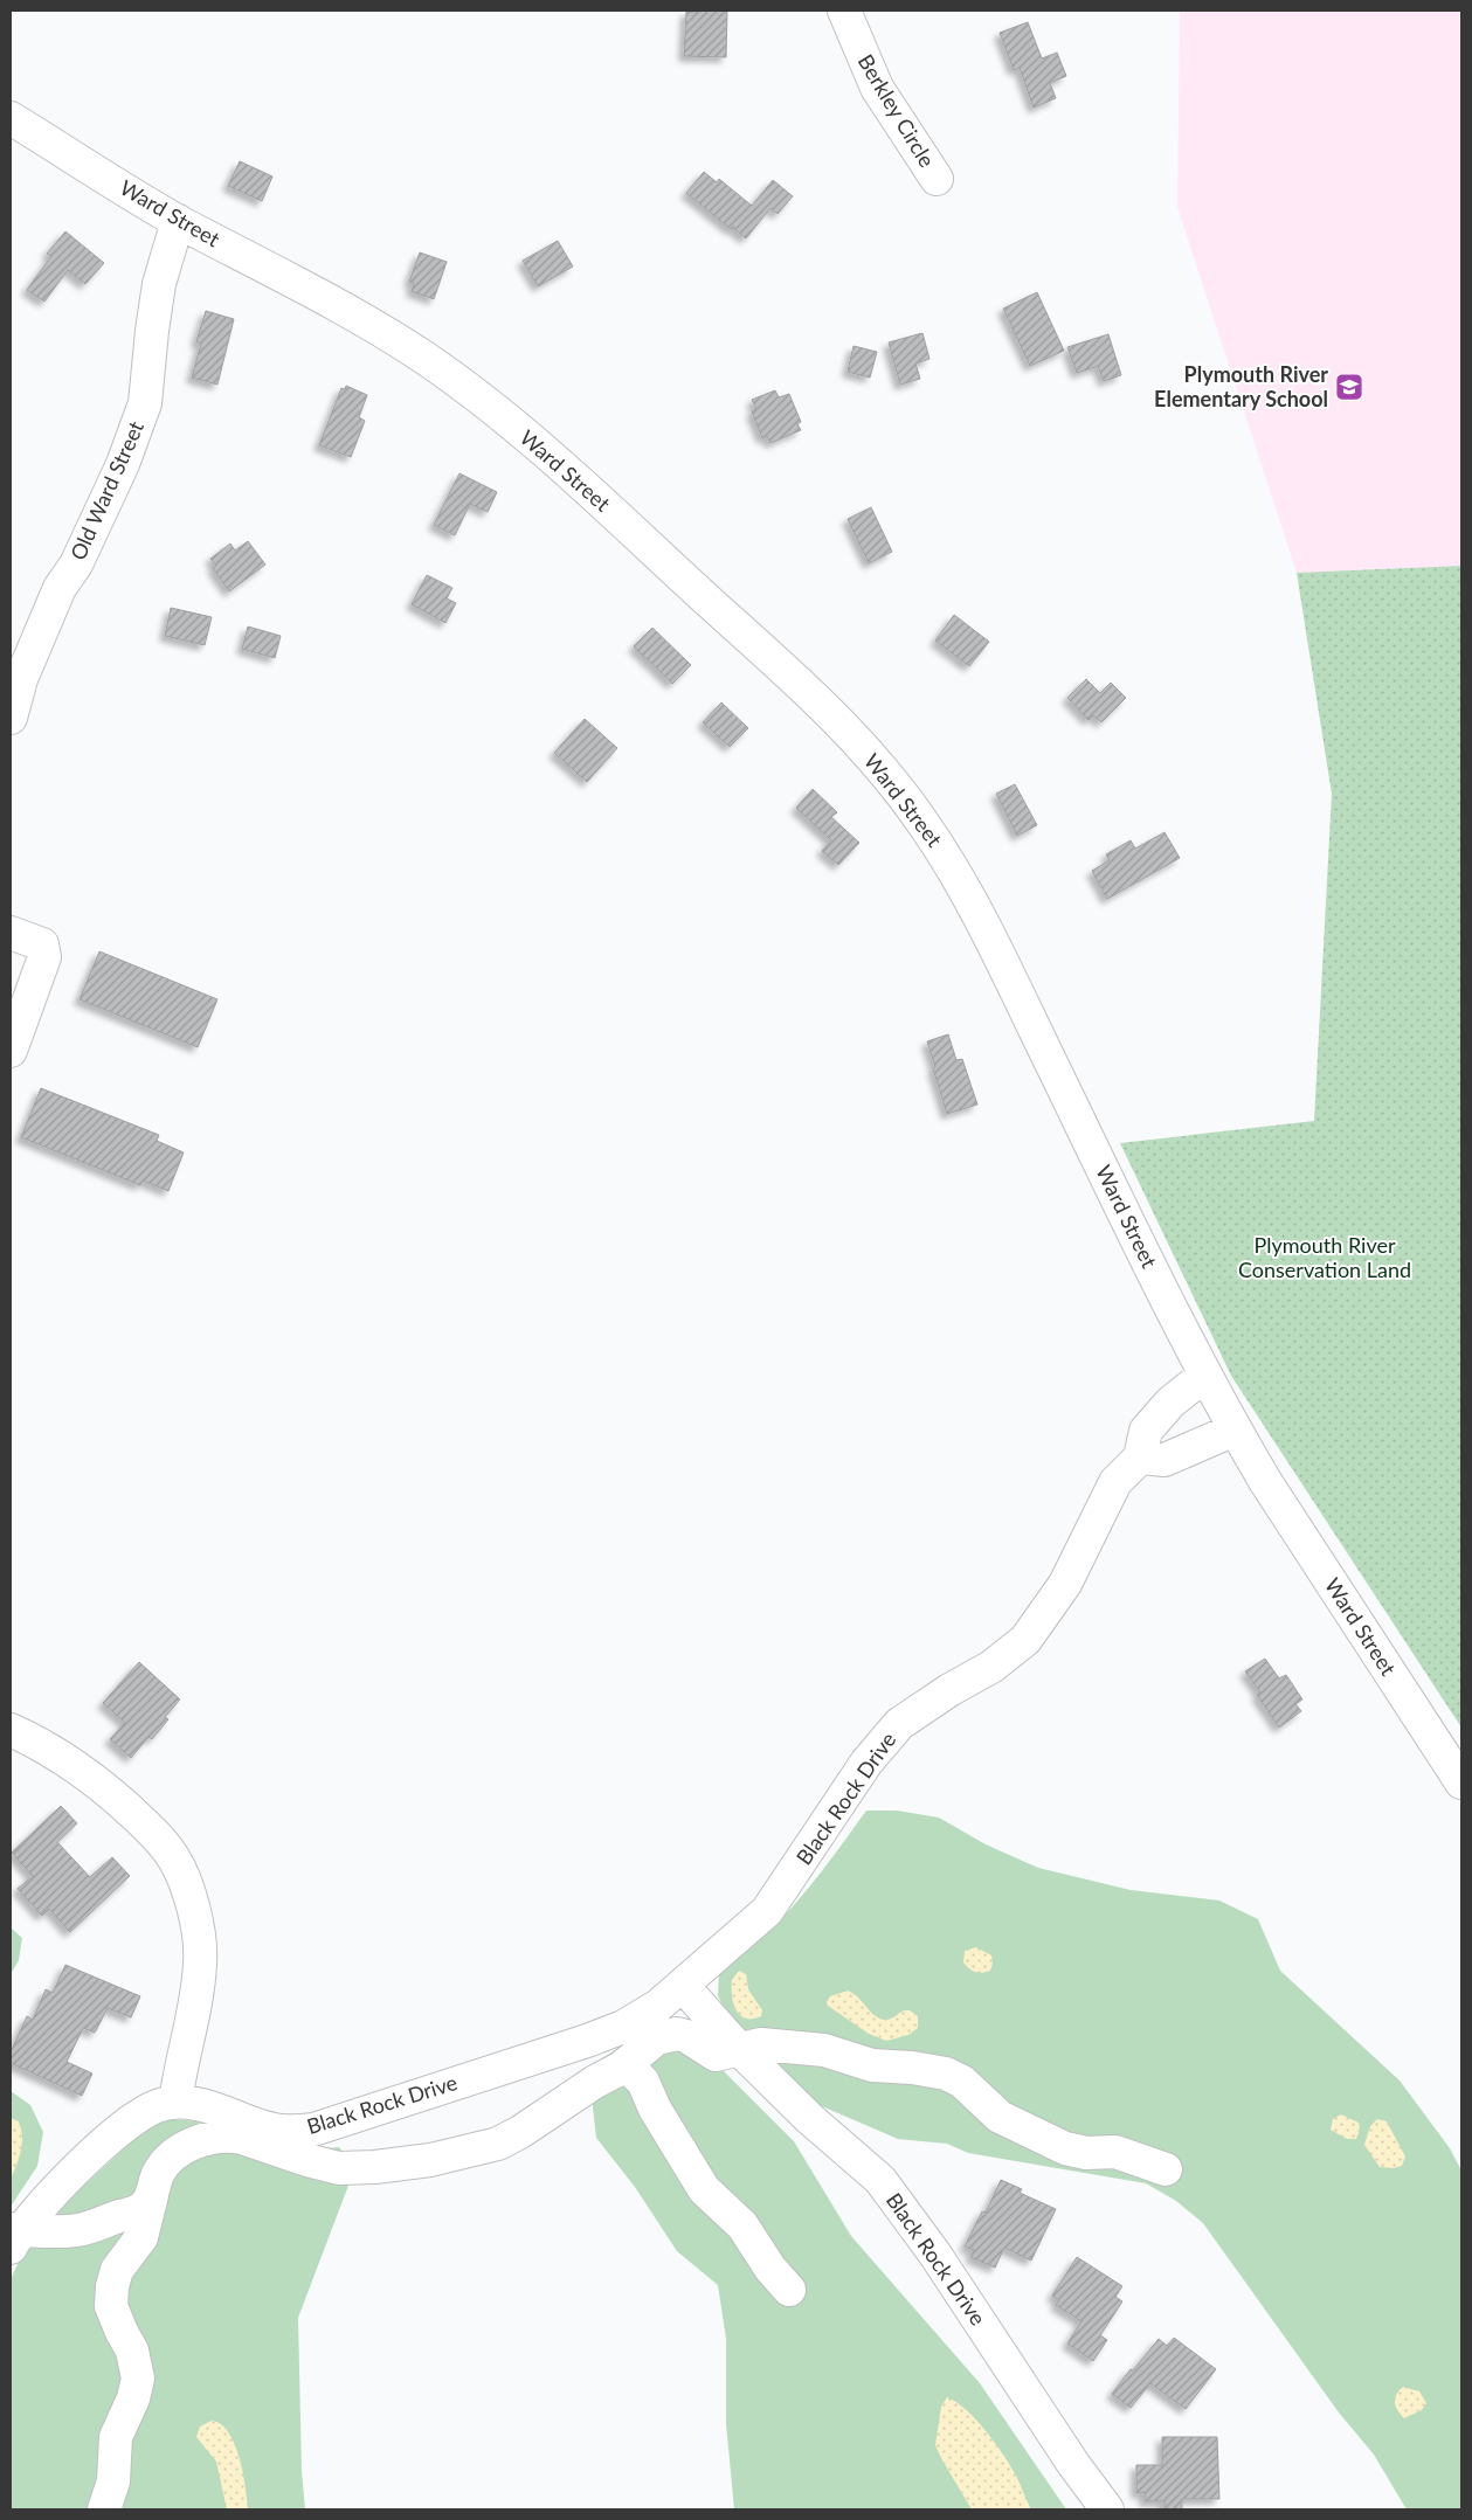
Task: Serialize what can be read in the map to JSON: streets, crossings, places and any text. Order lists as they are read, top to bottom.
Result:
{
  "streets": {
    "street": [
      "Berkley Circle",
      "Ward Street",
      "Old Ward Street",
      "Black Rock Drive"
    ]
  },
  "crossings": [
    ["Ward Street", "Old Ward Street"]
  ],
  "parks": ["Plymouth River Conservation Land"],
  "places": {
    "school or university": ["Plymouth River Elementary School"]
  }
}
